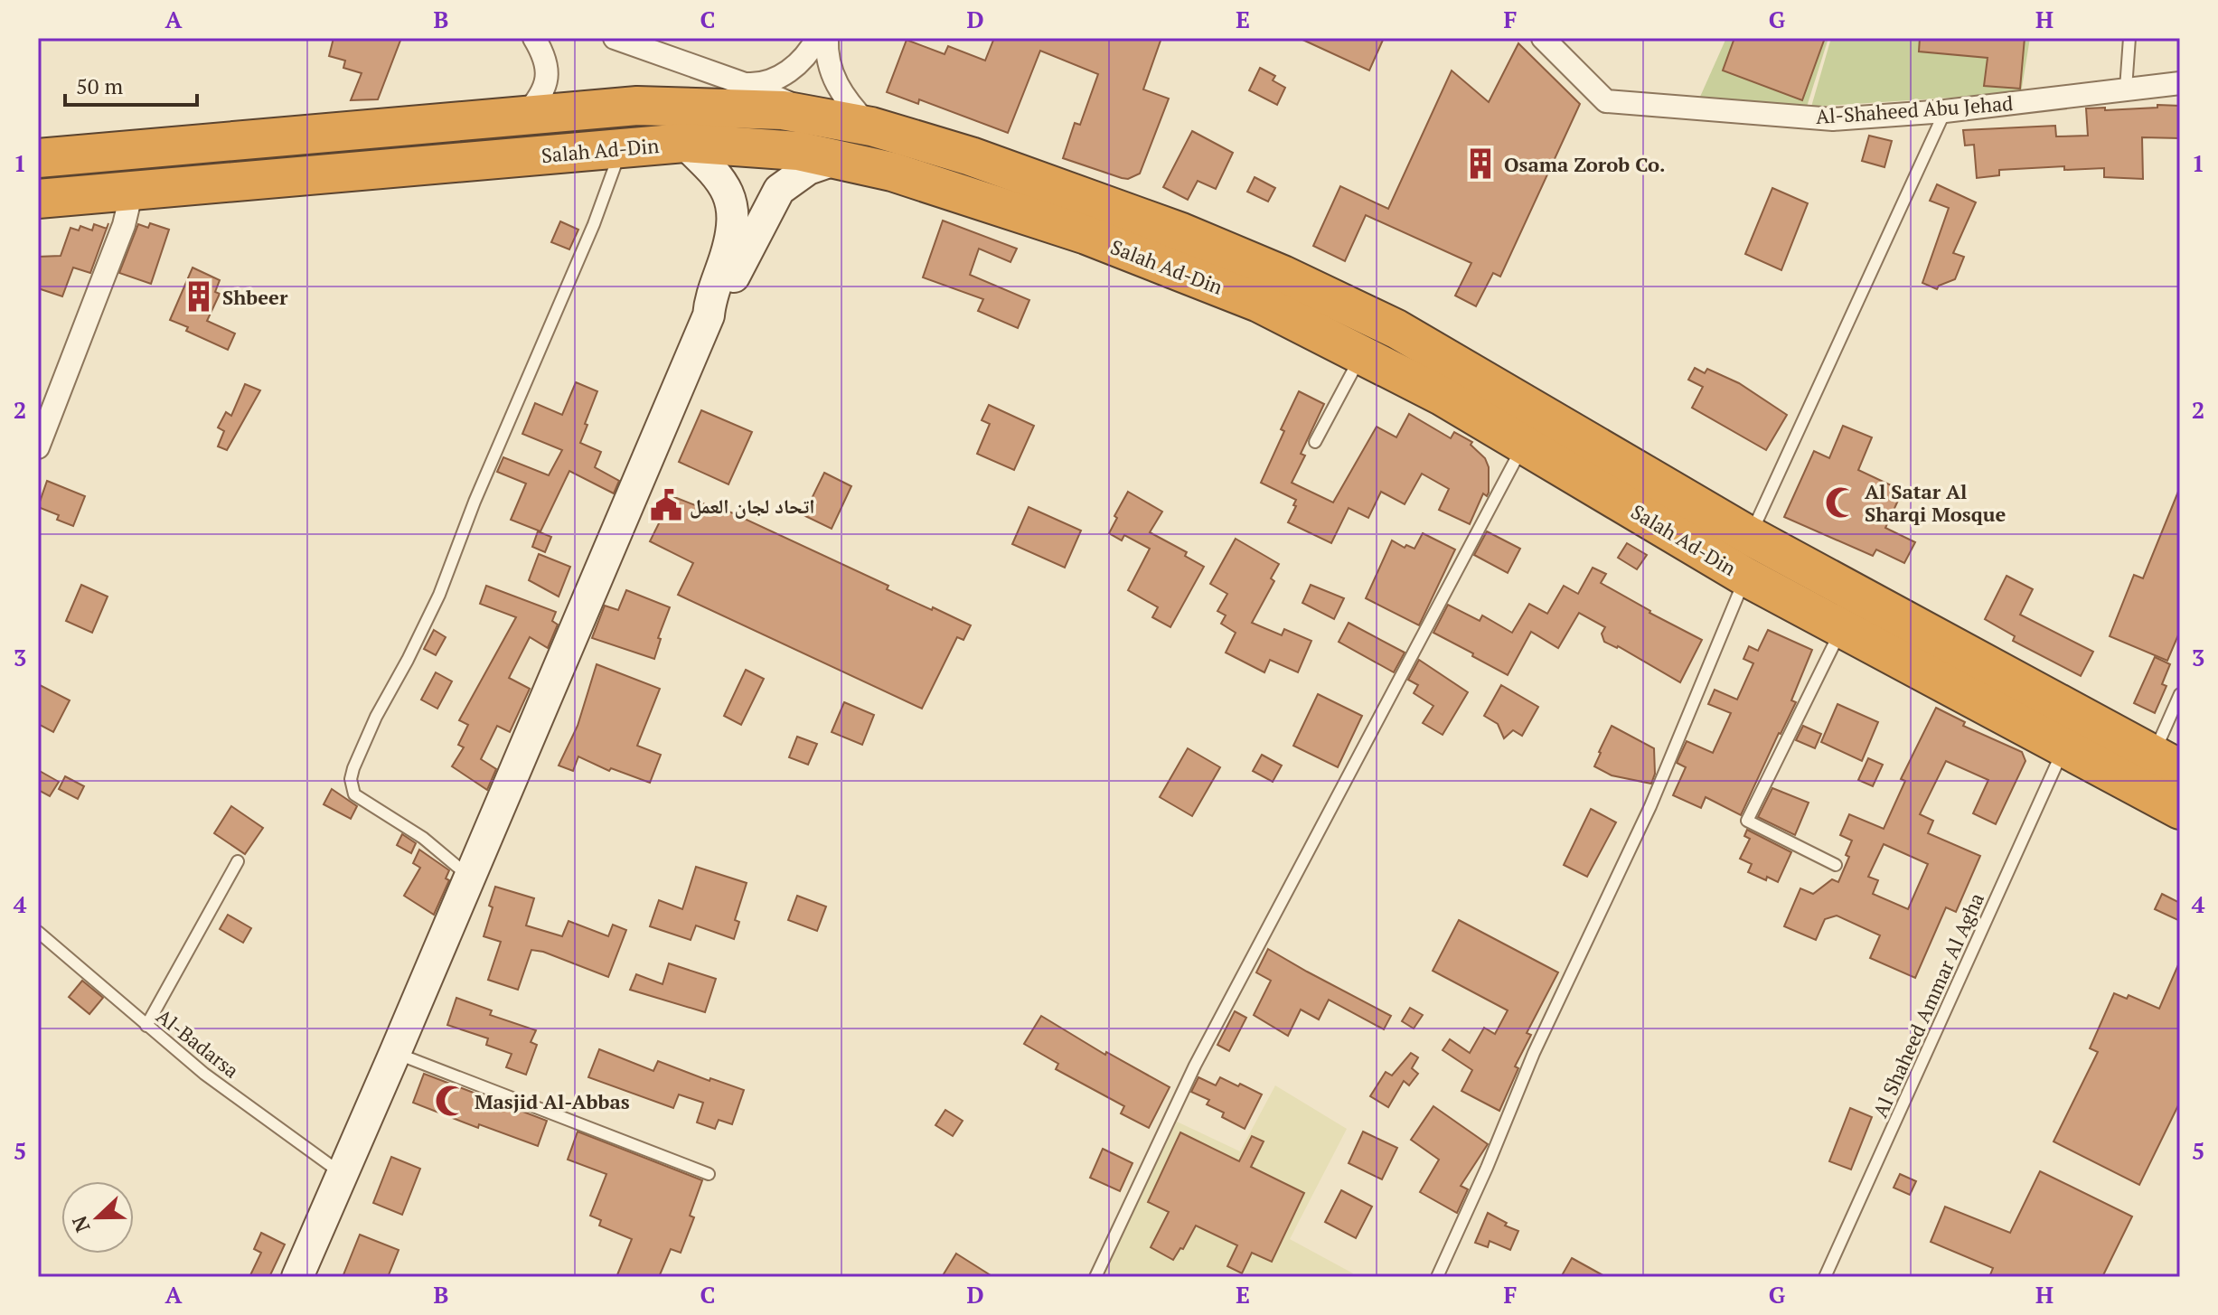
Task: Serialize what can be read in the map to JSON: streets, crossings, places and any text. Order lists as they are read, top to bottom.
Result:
{
  "streets": {
    "highway": ["Salah Ad-Din"],
    "street": ["Al-Shaheed Abu Jehad"],
    "lane": ["Al Shaheed Ammar Al Agha", "Al-Badarsa"]
  },
  "crossings": [
    ["Salah Ad-Din", "Al Shaheed Ammar Al Agha"]
  ],
  "places": {
    "building": ["Osama Zorob Co.", "Shbeer"],
    "mosque": ["Al Satar Al Sharqi Mosque", "Masjid Al-Abbas"],
    "public building": ["اتحاد لجان العمل"]
  },
  "scale_bar": "50 m",
  "north": "left",
  "grid": {
    "columns": [
      "A",
      "B",
      "C",
      "D",
      "E",
      "F",
      "G",
      "H"
    ],
    "rows": [
      "1",
      "2",
      "3",
      "4",
      "5"
    ]
  }
}
